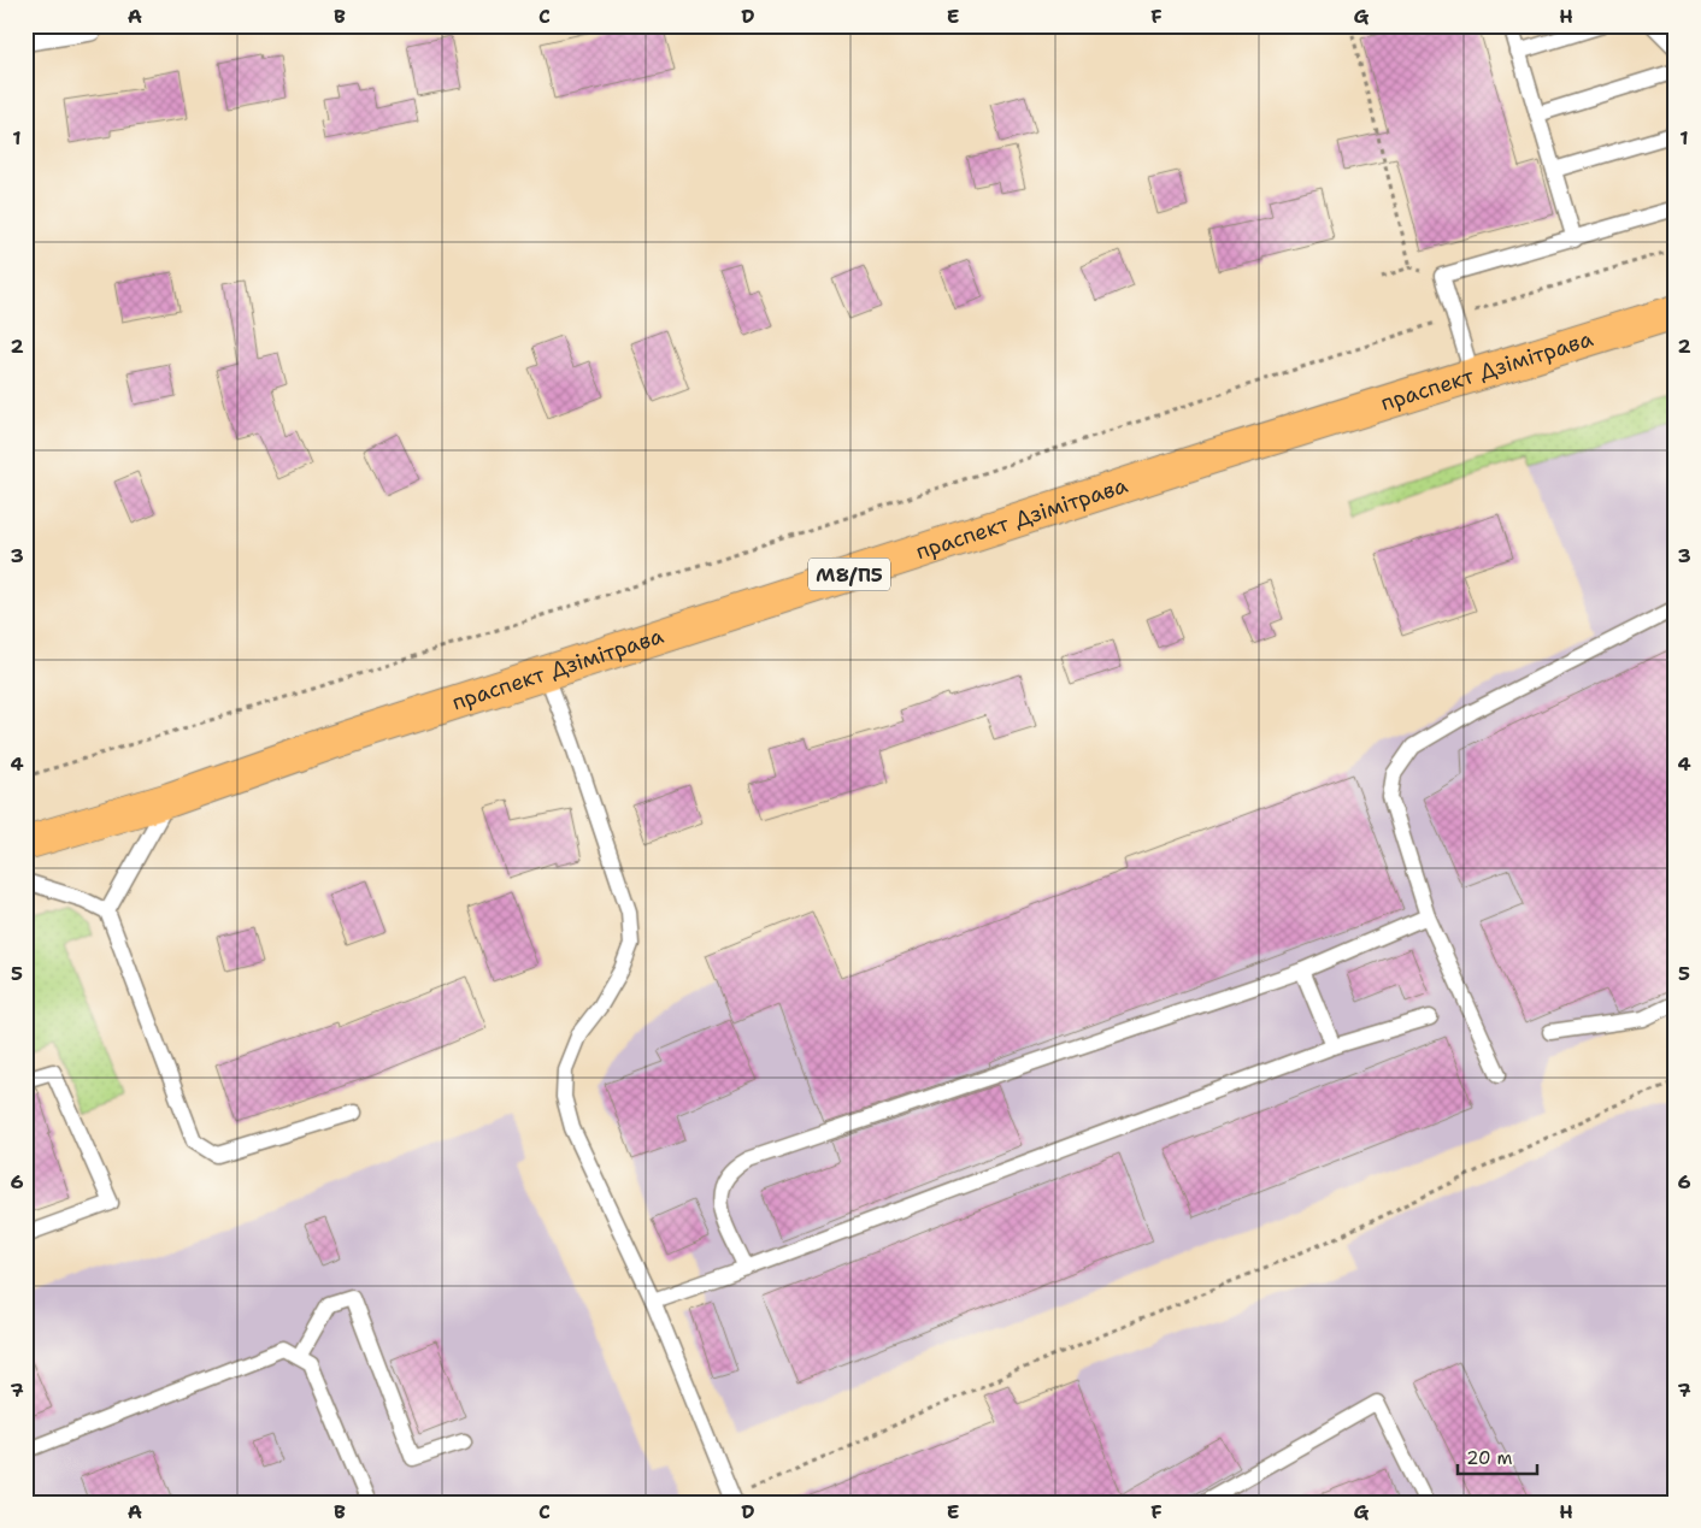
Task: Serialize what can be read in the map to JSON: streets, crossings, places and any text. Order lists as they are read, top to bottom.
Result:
{
  "streets": {
    "main road": ["праспект Дзімітрава", "М8/П5"]
  },
  "scale_bar": "20 m",
  "grid": {
    "columns": [
      "A",
      "B",
      "C",
      "D",
      "E",
      "F",
      "G",
      "H"
    ],
    "rows": [
      "1",
      "2",
      "3",
      "4",
      "5",
      "6",
      "7"
    ]
  }
}
